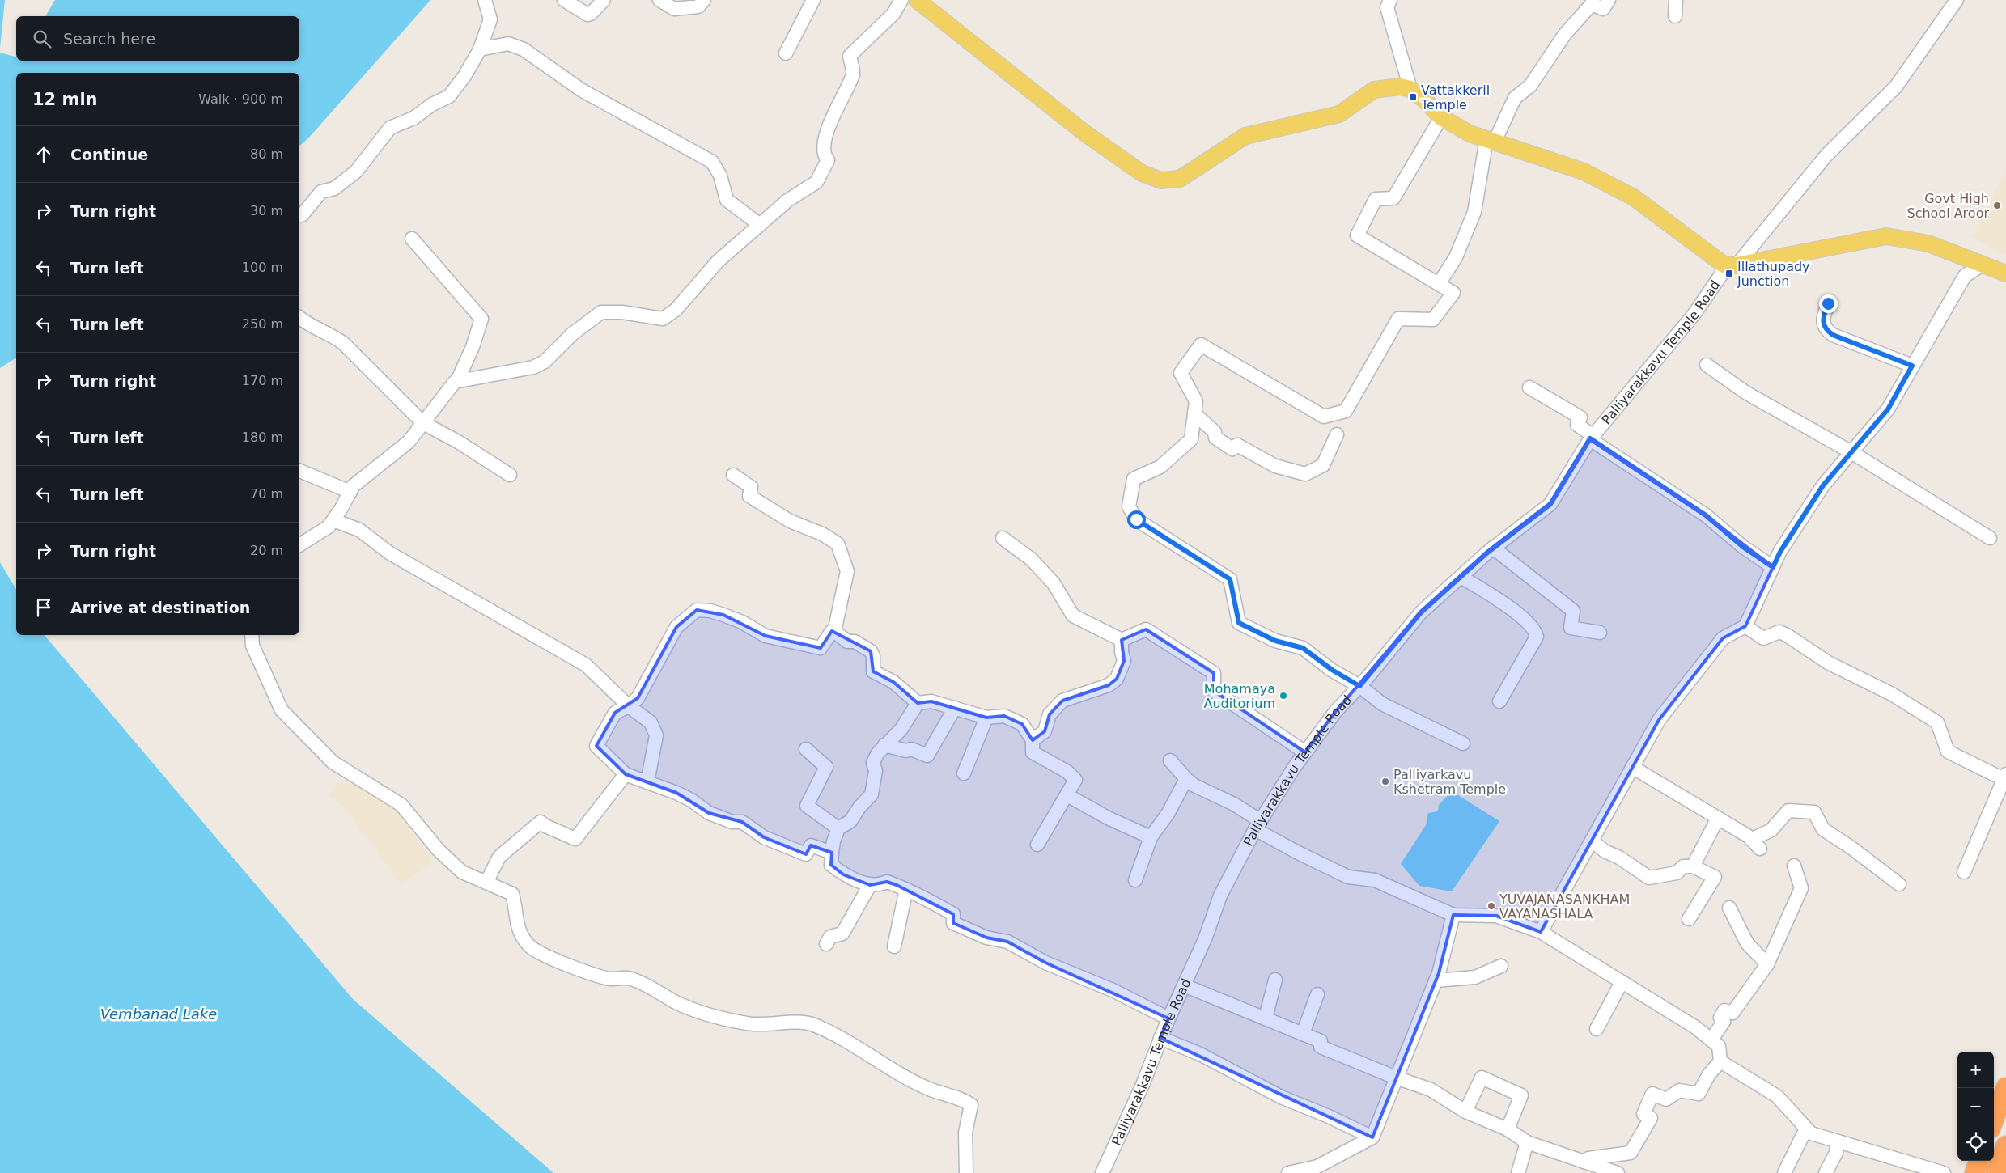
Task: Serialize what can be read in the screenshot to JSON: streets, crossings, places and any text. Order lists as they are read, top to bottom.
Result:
{
  "streets": {
    "street": ["Palliyarakkavu Temple Road"]
  },
  "water": ["Vembanad Lake"],
  "places": {
    "transit": ["Vattakkeril Temple", "Illathupady Junction"],
    "other": [
      "Govt High School Aroor",
      "Mohamaya Auditorium",
      "Palliyarkavu Kshetram Temple",
      "YUVAJANASANKHAM VAYANASHALA"
    ]
  },
  "page": {
    "search": "Search here",
    "heading": ["12 min", "Walk · 900 m"],
    "list": [
      ["Continue", "80 m"],
      ["Turn right", "30 m"],
      ["Turn left", "100 m"],
      ["Turn left", "250 m"],
      ["Turn right", "170 m"],
      ["Turn left", "180 m"],
      ["Turn left", "70 m"],
      ["Turn right", "20 m"],
      "Arrive at destination"
    ],
    "map_buttons": ["+", "−"]
  }
}
